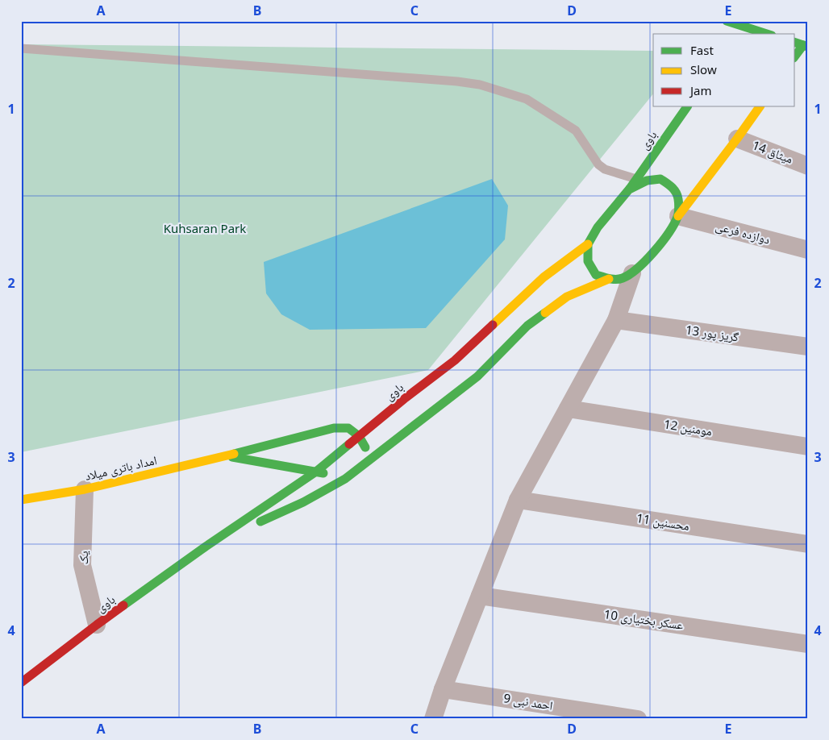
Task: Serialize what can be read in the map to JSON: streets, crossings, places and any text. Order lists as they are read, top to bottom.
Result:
{
  "streets": {
    "street": [
      "باوی",
      "میثاق 14",
      "دوازده فرعی",
      "گریز پور 13",
      "مومنین 12",
      "امداد باتری میلاد",
      "محسنین 11",
      "یک",
      "عسکر بختیاری 10",
      "احمد نبی 9"
    ]
  },
  "crossings": [
    ["باوی", "امداد باتری میلاد"],
    ["باوی", "یک"],
    ["امداد باتری میلاد", "یک"]
  ],
  "parks": ["Kuhsaran Park"],
  "legend": ["Fast", "Slow", "Jam"],
  "grid": {
    "columns": [
      "A",
      "B",
      "C",
      "D",
      "E"
    ],
    "rows": [
      "1",
      "2",
      "3",
      "4"
    ]
  }
}
